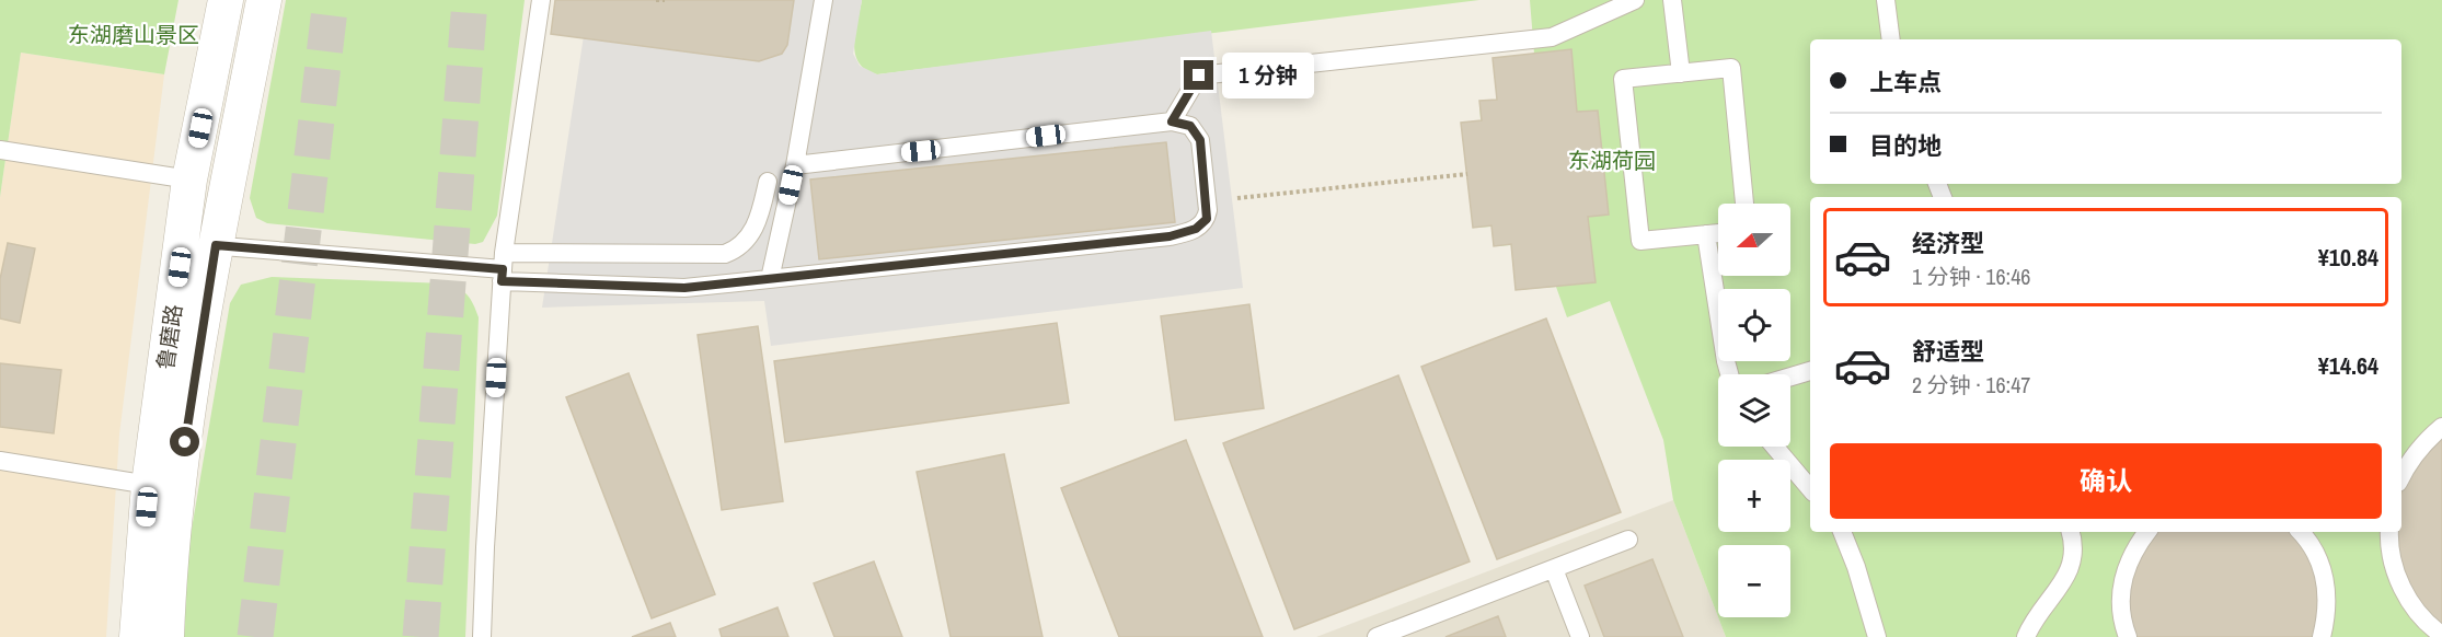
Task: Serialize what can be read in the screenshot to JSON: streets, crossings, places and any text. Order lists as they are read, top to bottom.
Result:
{
  "streets": {
    "street": ["鲁磨路"]
  },
  "parks": ["东湖磨山景区", "东湖荷园"],
  "north": "left",
  "page": {
    "banner": ["上车点", "目的地"],
    "bubble": "1 分钟",
    "map_buttons": ["+", "−"],
    "list": [
      {
        "name": "经济型",
        "note": "1 分钟 · 16:46",
        "value": "¥10.84"
      },
      {
        "name": "舒适型",
        "note": "2 分钟 · 16:47",
        "value": "¥14.64"
      }
    ],
    "buttons": "确认"
  }
}
